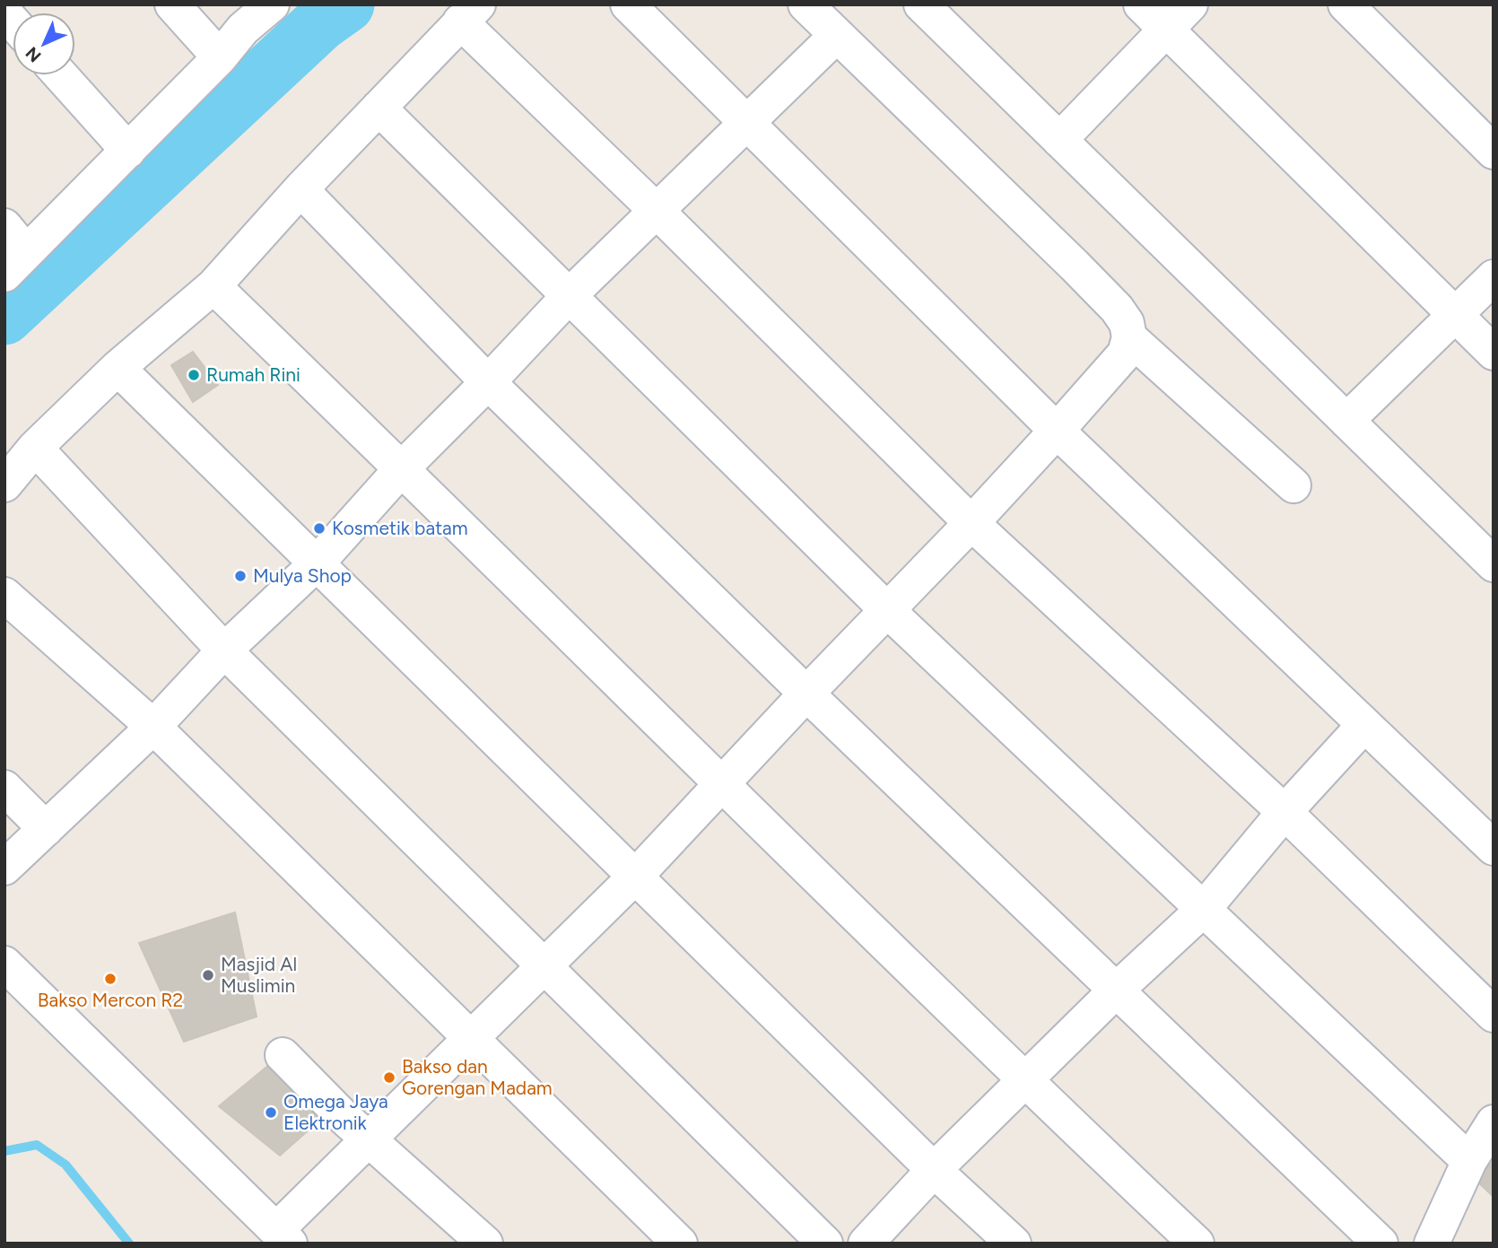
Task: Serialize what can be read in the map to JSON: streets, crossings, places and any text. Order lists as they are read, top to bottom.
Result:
{
  "places": [
    "Rumah Rini",
    "Kosmetik batam",
    "Mulya Shop",
    "Masjid Al Muslimin",
    "Bakso Mercon R2",
    "Bakso dan Gorengan Madam",
    "Omega Jaya Elektronik"
  ],
  "north": "bottom left"
}
